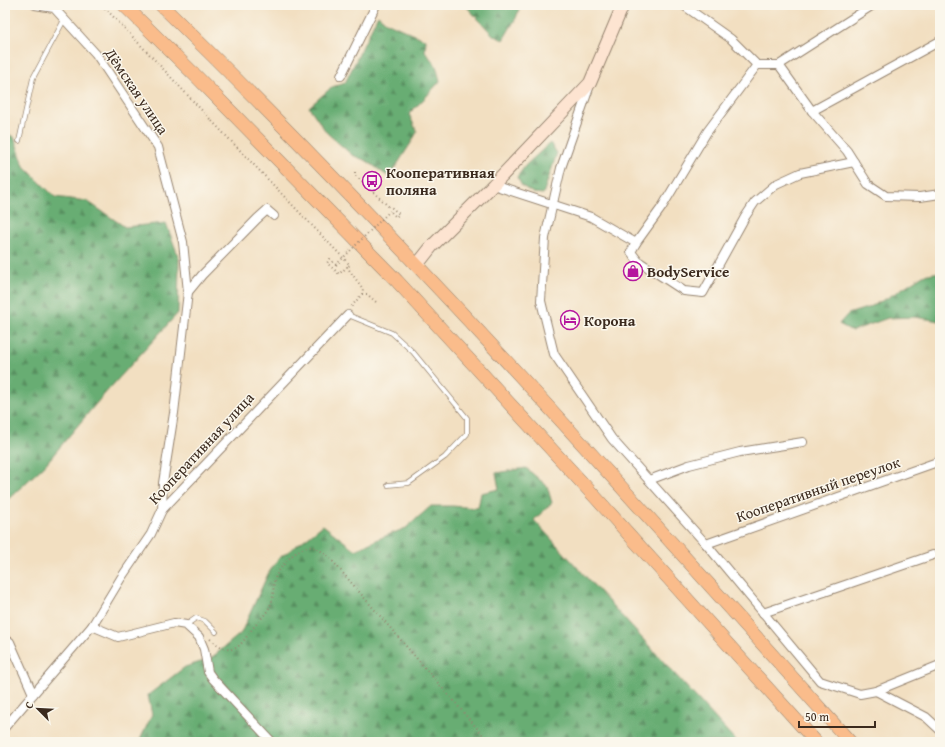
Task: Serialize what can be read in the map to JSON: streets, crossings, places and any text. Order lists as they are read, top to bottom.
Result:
{
  "streets": {
    "street": ["Дёмская улица", "Кооперативная улица", "Кооперативный переулок"]
  },
  "crossings": [
    ["Дёмская улица", "Кооперативная улица"]
  ],
  "places": {
    "bus stop": ["Кооперативная поляна"],
    "shop": ["BodyService"],
    "hotel": ["Корона"]
  },
  "scale_bar": "50 m",
  "north": "top left"
}
